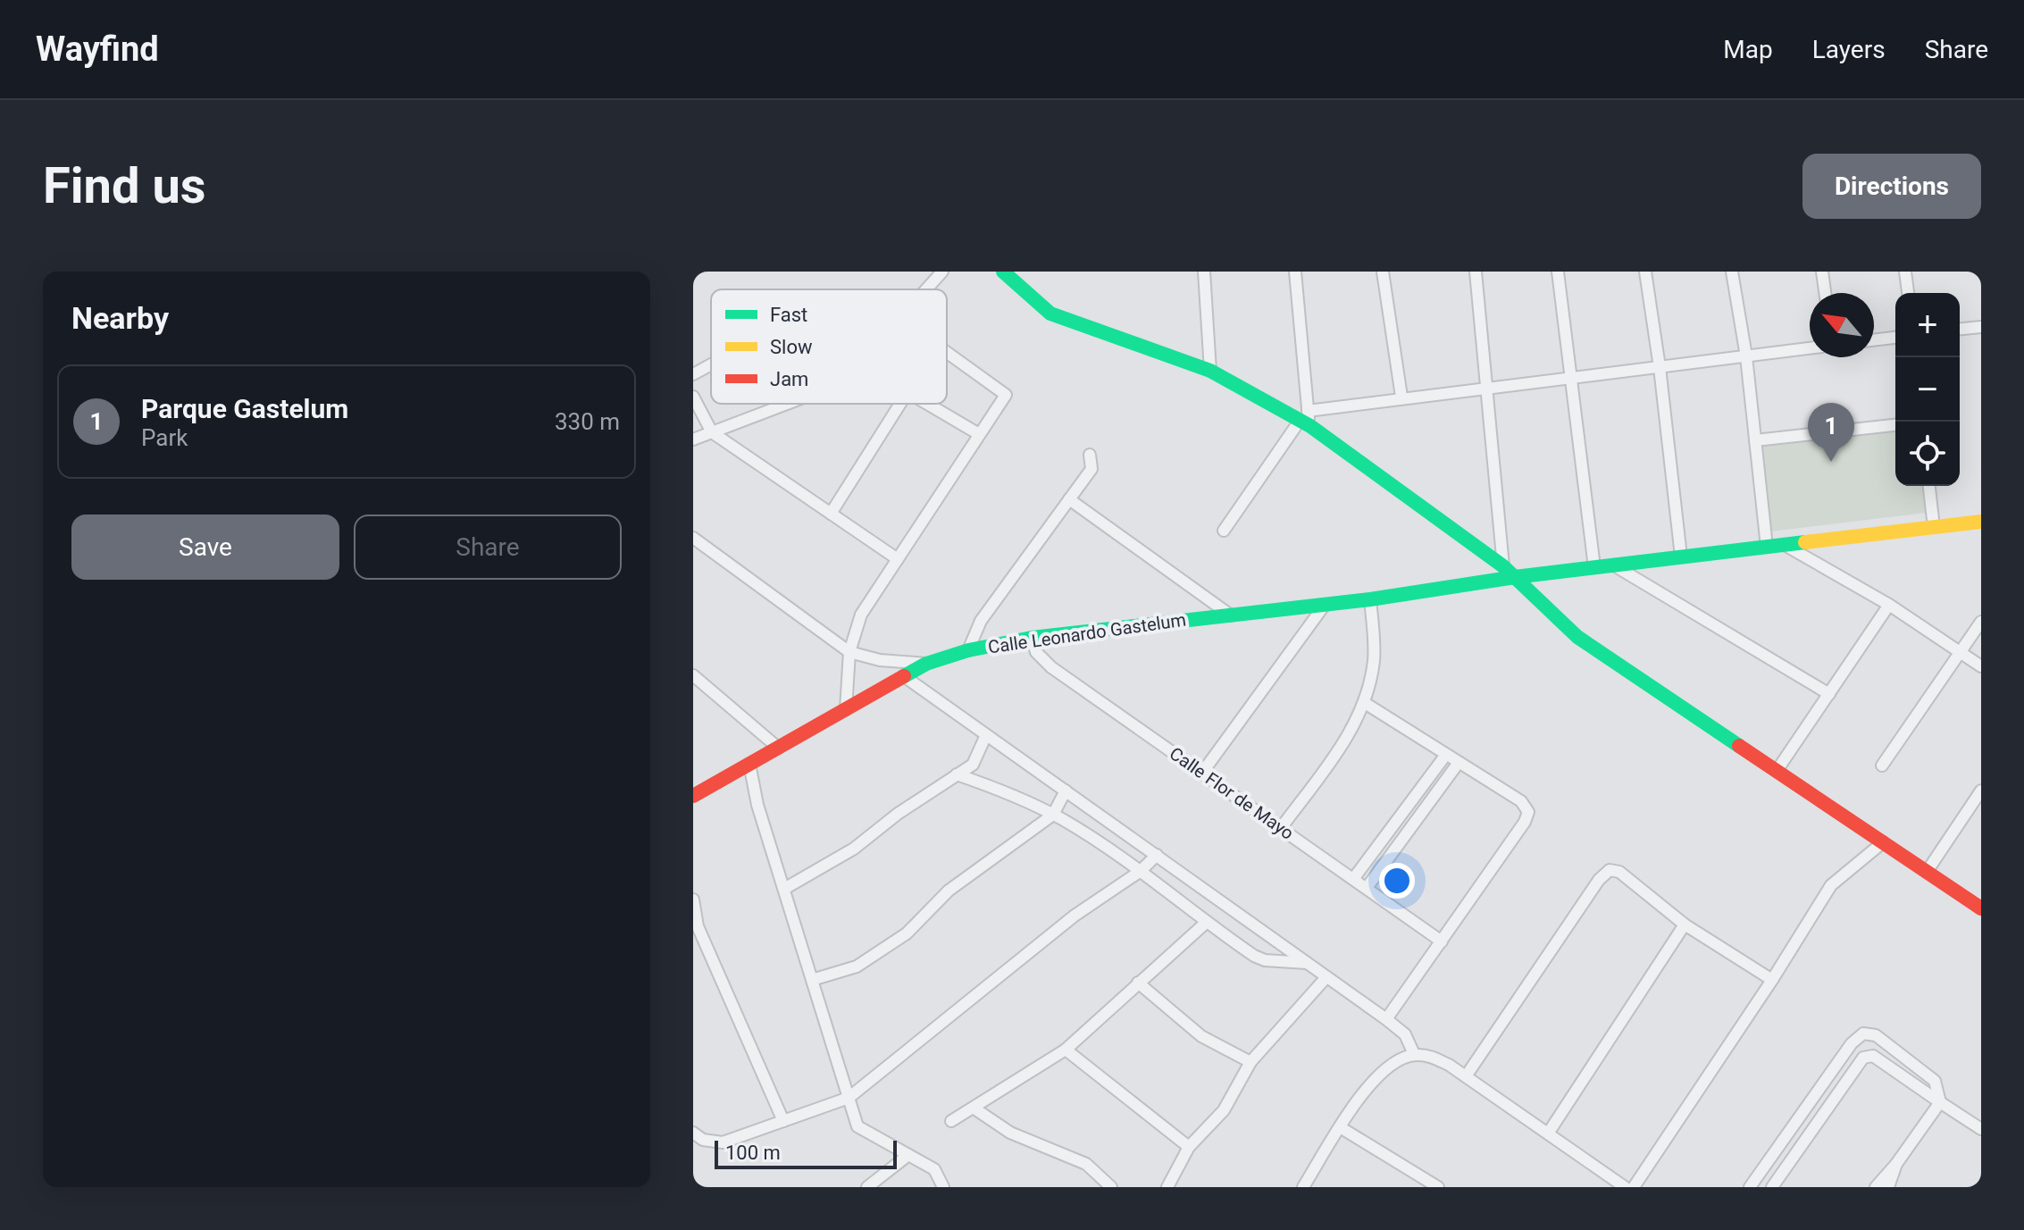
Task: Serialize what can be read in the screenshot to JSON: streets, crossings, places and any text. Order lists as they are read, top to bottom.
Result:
{
  "streets": {
    "street": ["Calle Leonardo Gastelum", "Calle Flor de Mayo"]
  },
  "crossings": [
    ["Calle Leonardo Gastelum", "Calle Flor de Mayo"]
  ],
  "legend": ["Fast", "Slow", "Jam"],
  "scale_bar": "100 m",
  "north": "top left",
  "page": {
    "header": "Wayfind",
    "nav": ["Map", "Layers", "Share"],
    "buttons": [
      "Directions",
      ["Save", "Share"]
    ],
    "title": "Find us",
    "heading": "Nearby",
    "map_buttons": ["+", "−"],
    "list": [
      {
        "mark": "1",
        "name": "Parque Gastelum",
        "note": "Park",
        "value": "330 m"
      }
    ],
    "pins": "1",
    "scale": "100 m"
  }
}
